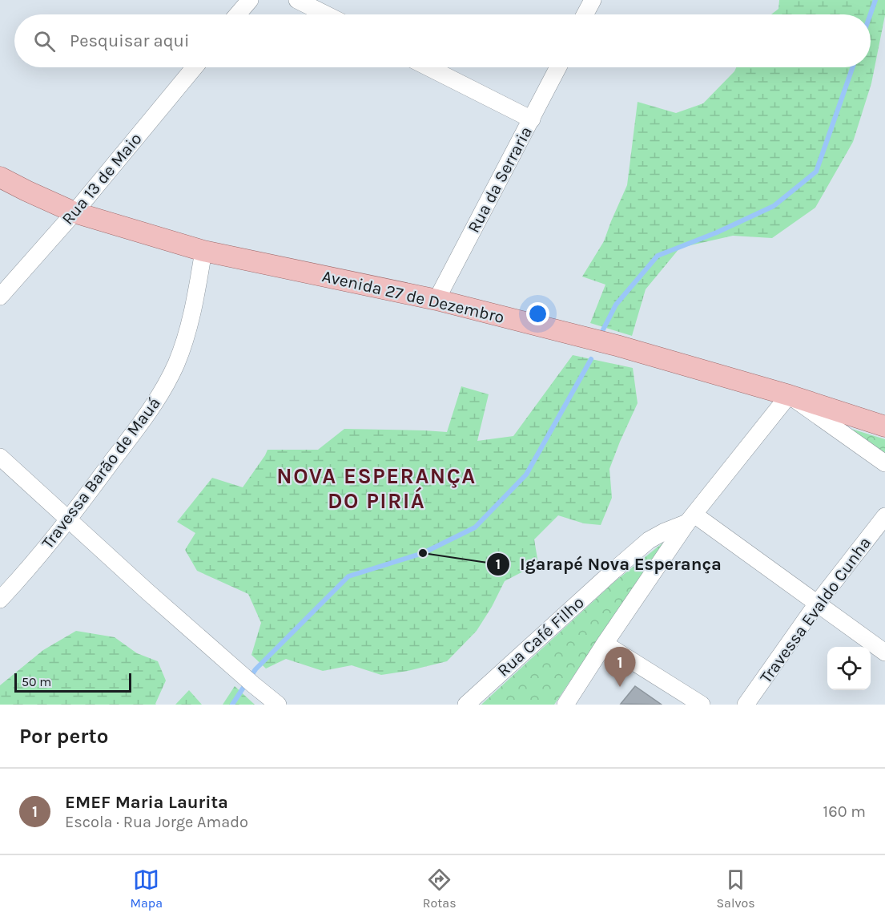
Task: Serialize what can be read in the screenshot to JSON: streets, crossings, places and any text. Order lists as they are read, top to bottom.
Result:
{
  "streets": {
    "main road": ["Avenida 27 de Dezembro"],
    "street": [
      "Rua 13 de Maio",
      "Rua da Serraria",
      "Travessa Barão de Mauá",
      "Travessa Evaldo Cunha",
      "Rua Café Filho"
    ]
  },
  "crossings": [
    ["Rua 13 de Maio", "Avenida 27 de Dezembro"],
    ["Rua da Serraria", "Avenida 27 de Dezembro"],
    ["Avenida 27 de Dezembro", "Travessa Barão de Mauá"]
  ],
  "districts": ["NOVA ESPERANÇA DO PIRIÁ"],
  "places": ["Igarapé Nova Esperança"],
  "scale_bar": "50 m",
  "page": {
    "search": "Pesquisar aqui",
    "pins": "1",
    "scale": "50 m",
    "heading": "Por perto",
    "list": [
      {
        "mark": "1",
        "name": "EMEF Maria Laurita",
        "note": "Escola · Rua Jorge Amado",
        "value": "160 m"
      }
    ],
    "nav": ["Mapa", "Rotas", "Salvos"]
  }
}
